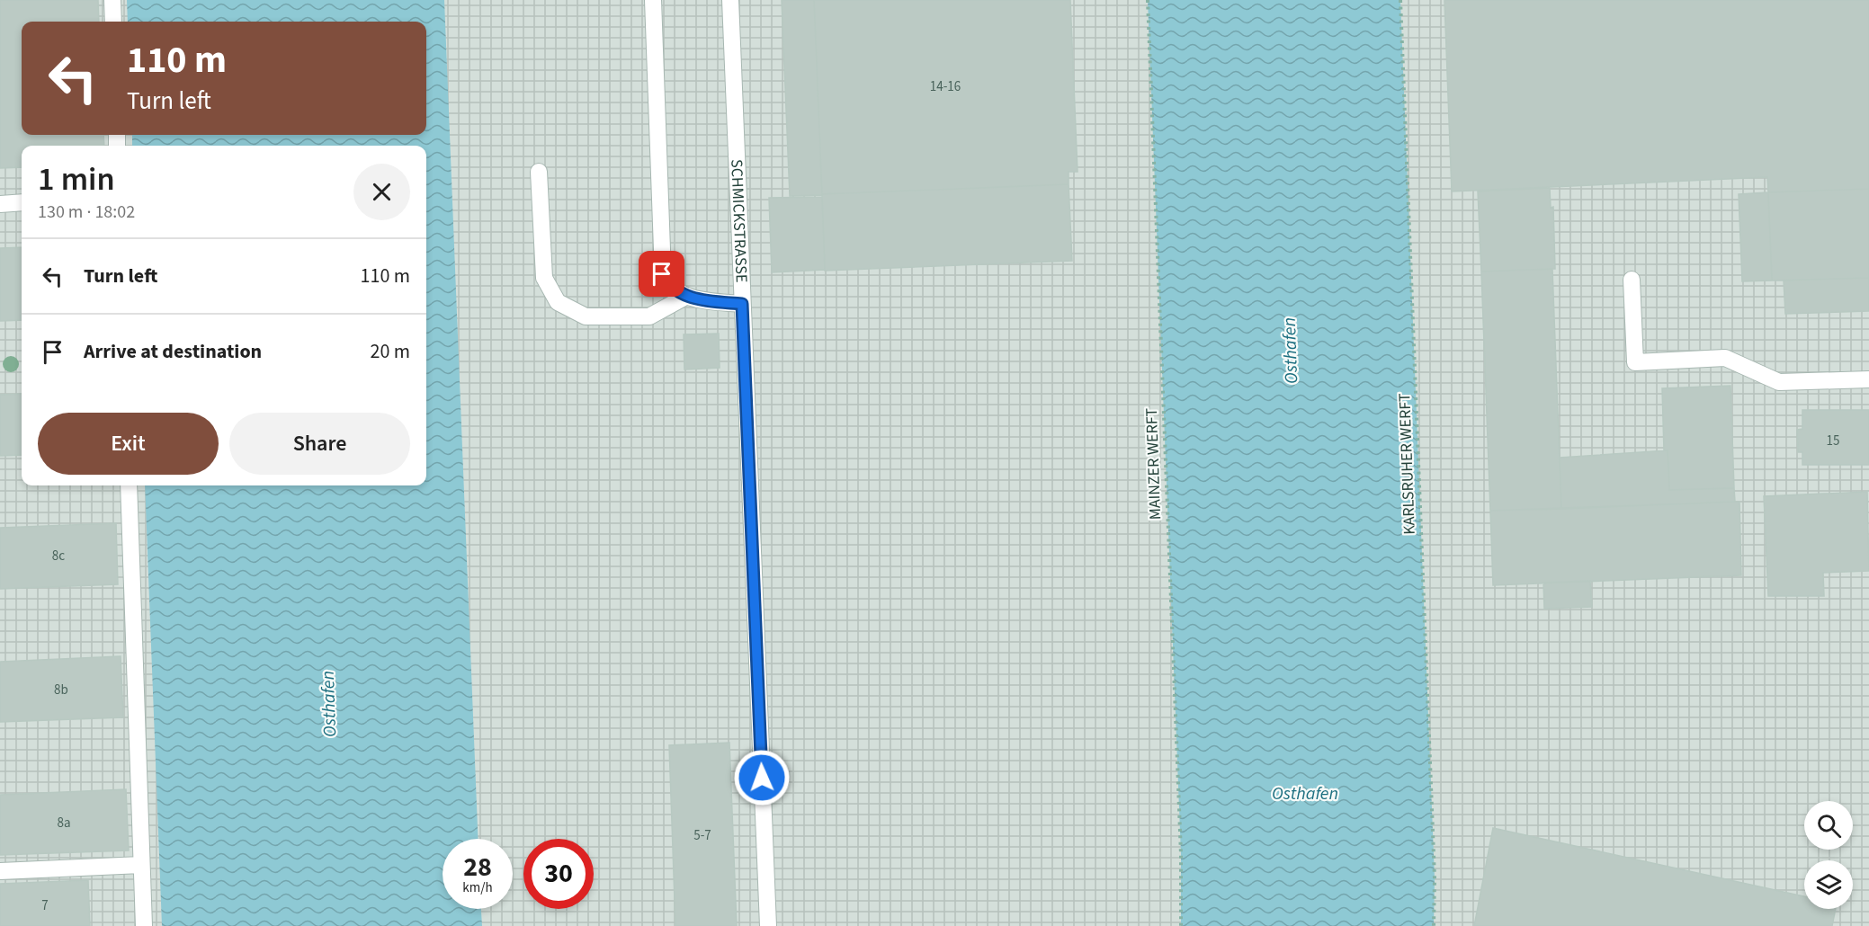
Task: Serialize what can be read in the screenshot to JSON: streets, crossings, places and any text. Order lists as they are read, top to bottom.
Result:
{
  "streets": {
    "street": ["SCHMICKSTRASSE"],
    "path": ["MAINZER WERFT", "KARLSRUHER WERFT"]
  },
  "water": ["Osthafen"],
  "house_numbers": [
    "14-16",
    "15",
    "8c",
    "8b",
    "8a",
    "5-7",
    "7"
  ],
  "page": {
    "turn": ["110 m", "Turn left"],
    "heading": ["1 min", "130 m · 18:02"],
    "list": [
      {
        "name": "Turn left",
        "value": "110 m"
      },
      {
        "name": "Arrive at destination",
        "value": "20 m"
      }
    ],
    "buttons": ["Exit", "Share"],
    "speed": "28 km/h",
    "limit": "30"
  }
}
